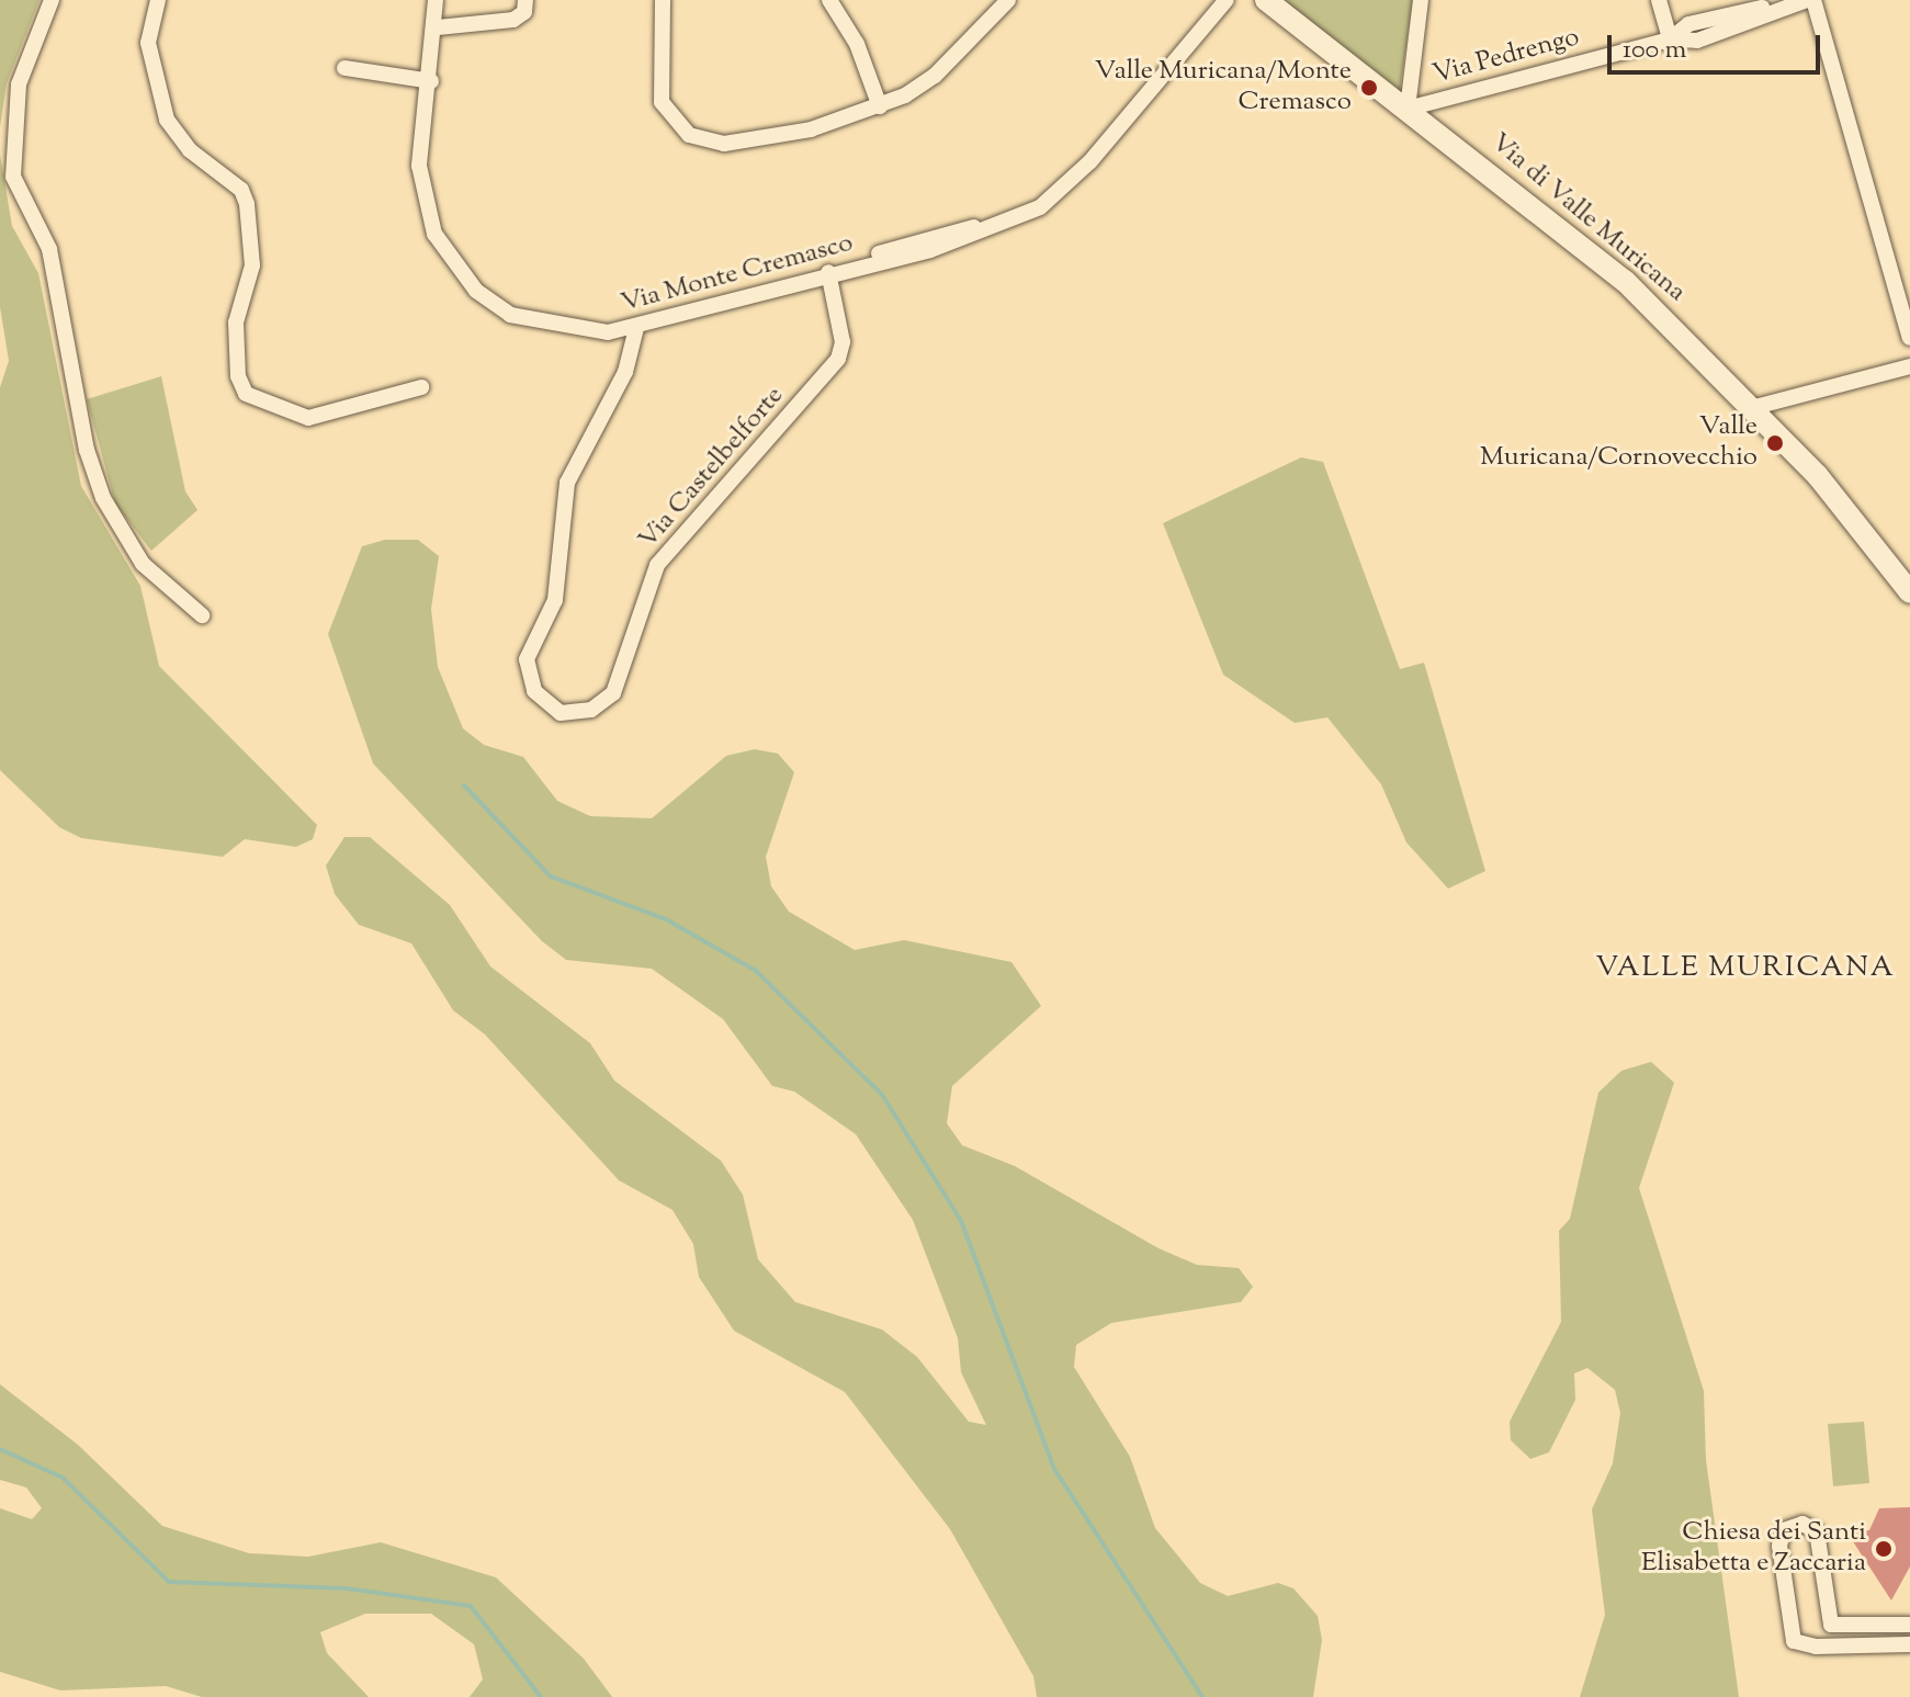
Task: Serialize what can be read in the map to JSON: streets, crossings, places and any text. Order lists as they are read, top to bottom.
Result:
{
  "streets": {
    "street": [
      "Via Pedrengo",
      "Via di Valle Muricana",
      "Via Monte Cremasco",
      "Via Castelbelforte"
    ]
  },
  "crossings": [
    ["Via Pedrengo", "Via di Valle Muricana"],
    ["Via Monte Cremasco", "Via Castelbelforte"]
  ],
  "districts": ["VALLE MURICANA"],
  "places": ["Valle Muricana/Monte Cremasco", "Valle Muricana/Cornovecchio", "Chiesa dei Santi Elisabetta e Zaccaria"],
  "scale_bar": "100 m"
}
